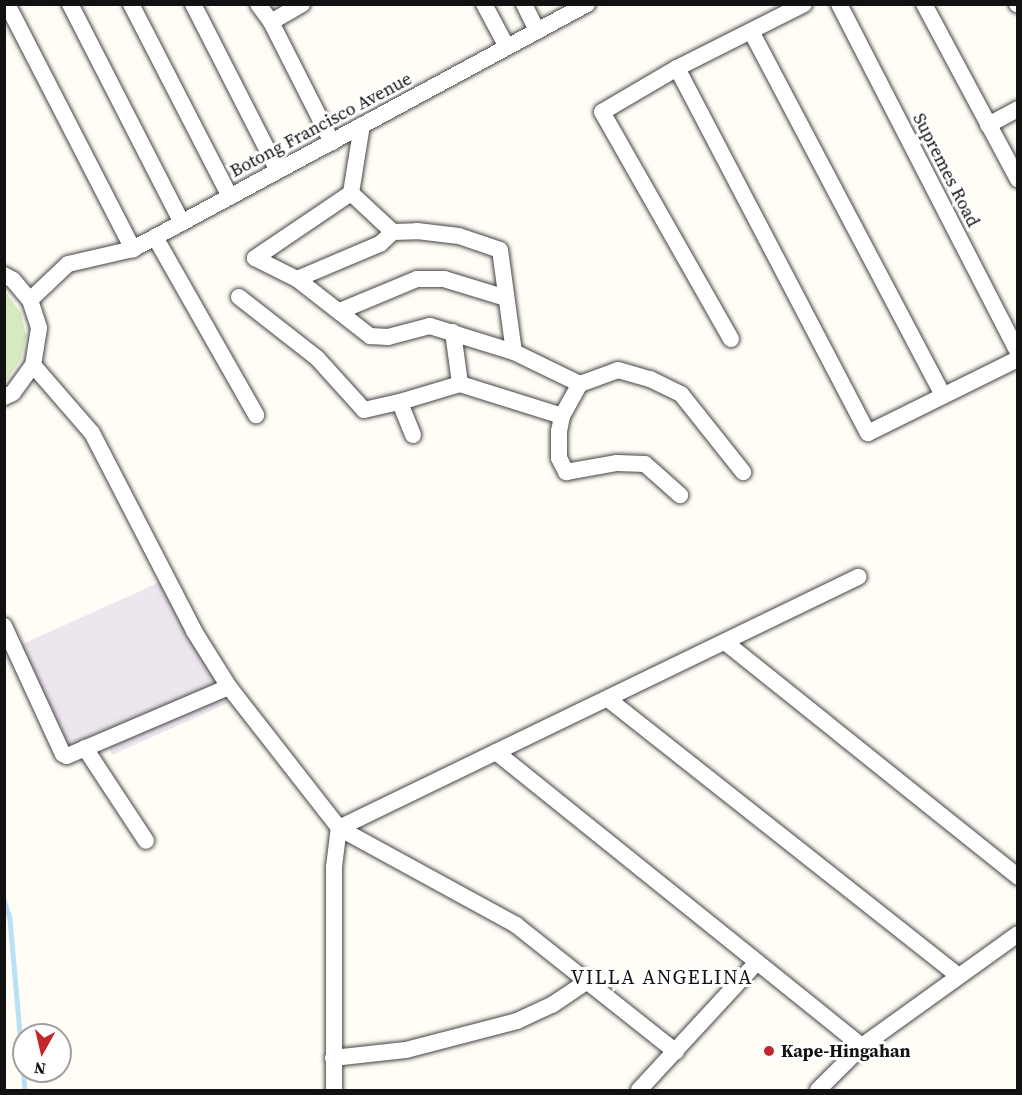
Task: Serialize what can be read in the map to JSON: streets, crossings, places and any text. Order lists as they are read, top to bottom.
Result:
{
  "streets": {
    "street": ["Botong Francisco Avenue", "Supremes Road"]
  },
  "districts": ["VILLA ANGELINA"],
  "places": ["Kape-Hingahan"],
  "north": "bottom"
}
